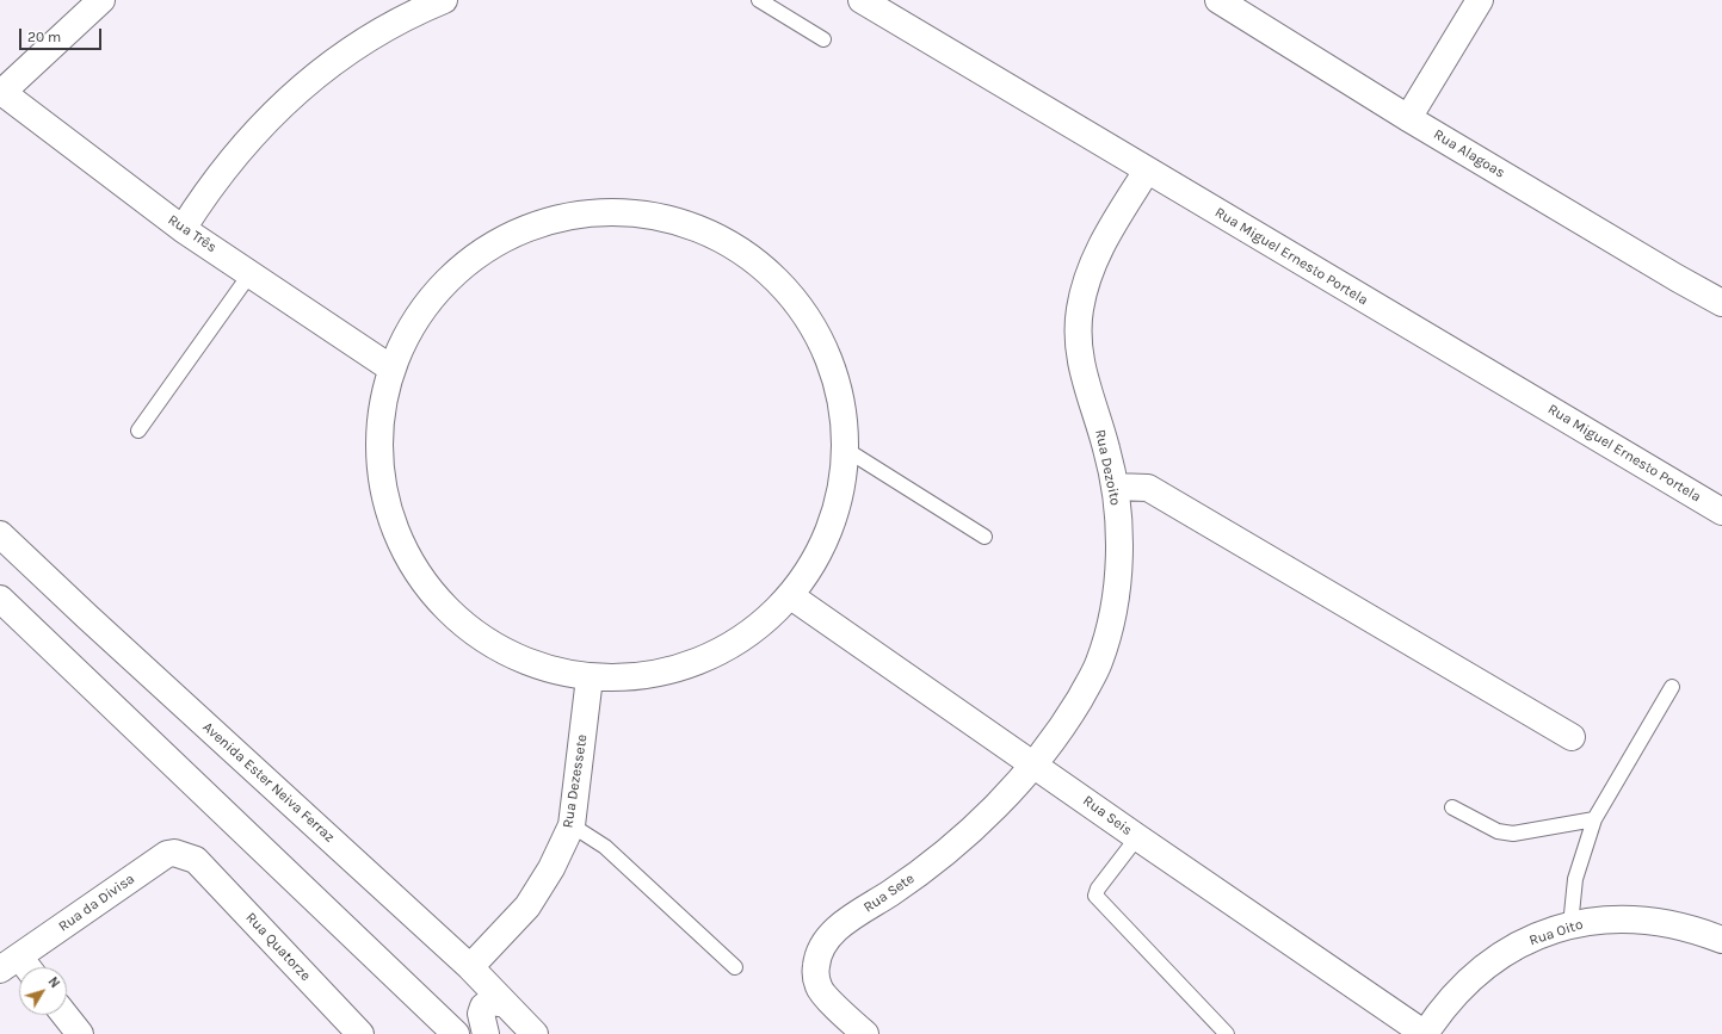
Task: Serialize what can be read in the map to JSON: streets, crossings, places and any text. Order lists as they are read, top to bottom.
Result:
{
  "streets": {
    "street": [
      "Rua Alagoas",
      "Rua Três",
      "Rua Miguel Ernesto Portela",
      "Rua Dezoito",
      "Rua Dezessete",
      "Avenida Ester Neiva Ferraz",
      "Rua Seis",
      "Rua Sete",
      "Rua da Divisa",
      "Rua Oito",
      "Rua Quatorze"
    ]
  },
  "crossings": [
    ["Rua Miguel Ernesto Portela", "Rua Dezoito"],
    ["Rua Dezoito", "Rua Seis"],
    ["Rua Dezoito", "Rua Sete"],
    ["Rua Dezessete", "Avenida Ester Neiva Ferraz"],
    ["Rua Seis", "Rua Sete"],
    ["Rua Seis", "Rua Oito"],
    ["Rua da Divisa", "Rua Quatorze"]
  ],
  "scale_bar": "20 m",
  "north": "top right"
}
